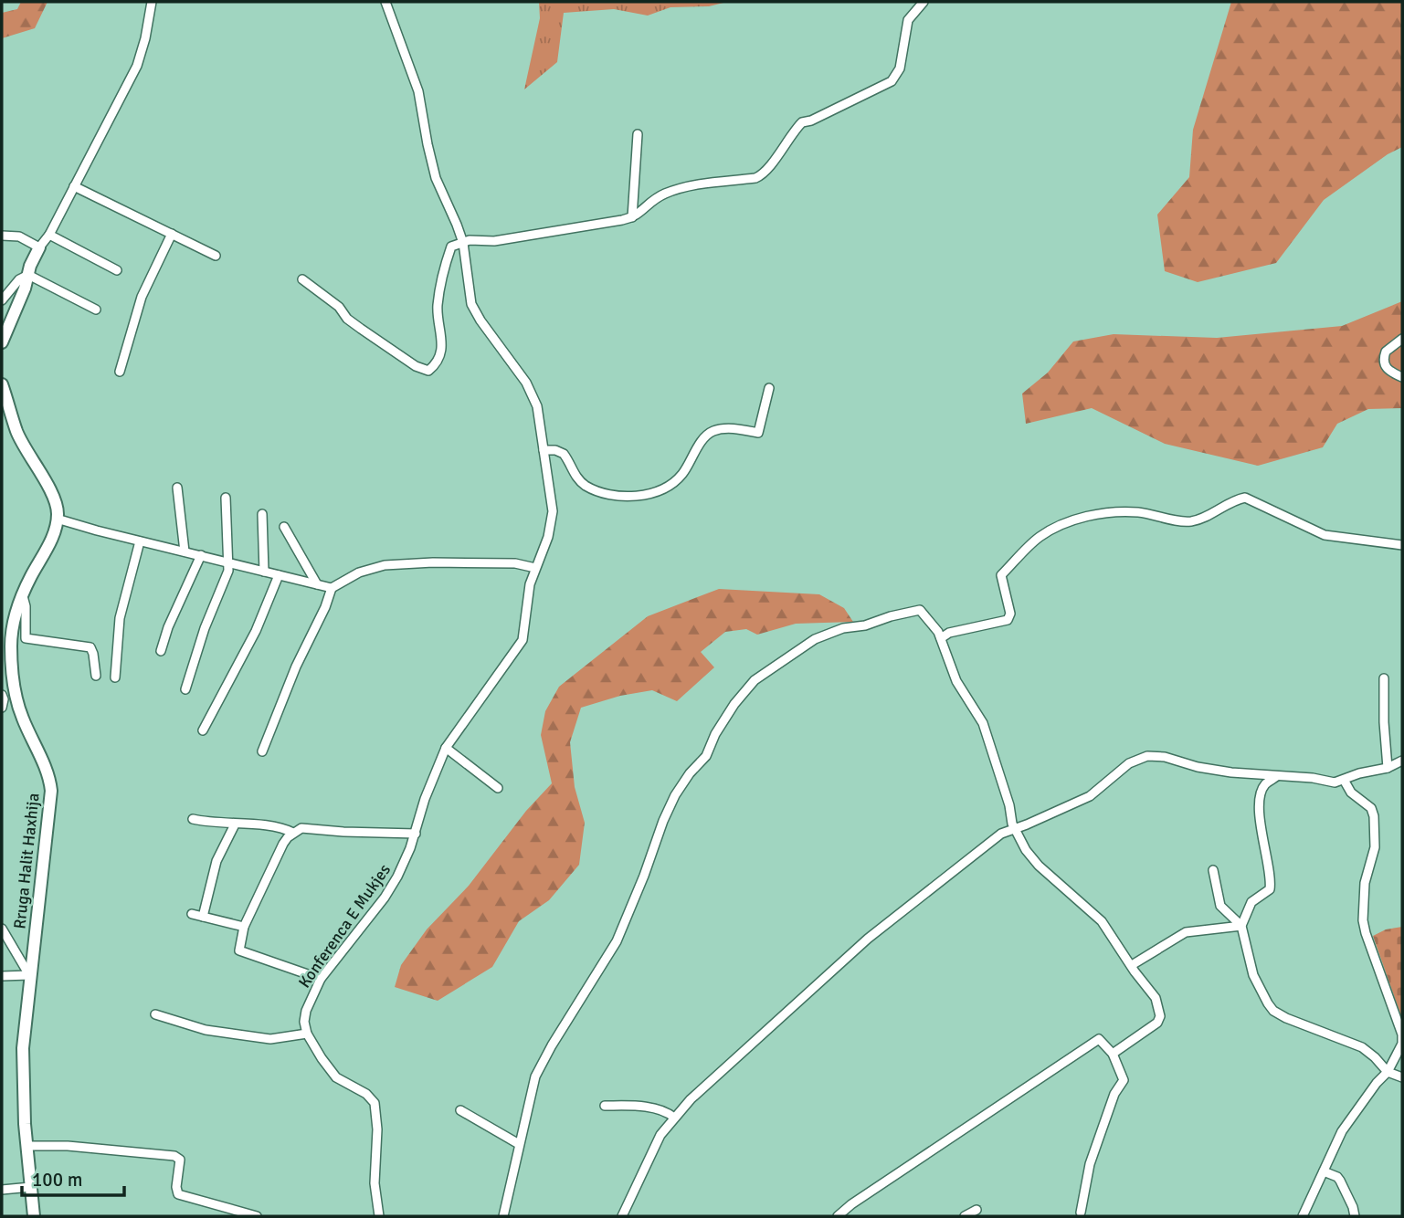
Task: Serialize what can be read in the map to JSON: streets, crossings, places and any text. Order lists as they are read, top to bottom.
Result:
{
  "streets": {
    "street": ["Rruga Halit Haxhija", "Konferenca E Mukjes"]
  },
  "scale_bar": "100 m"
}
